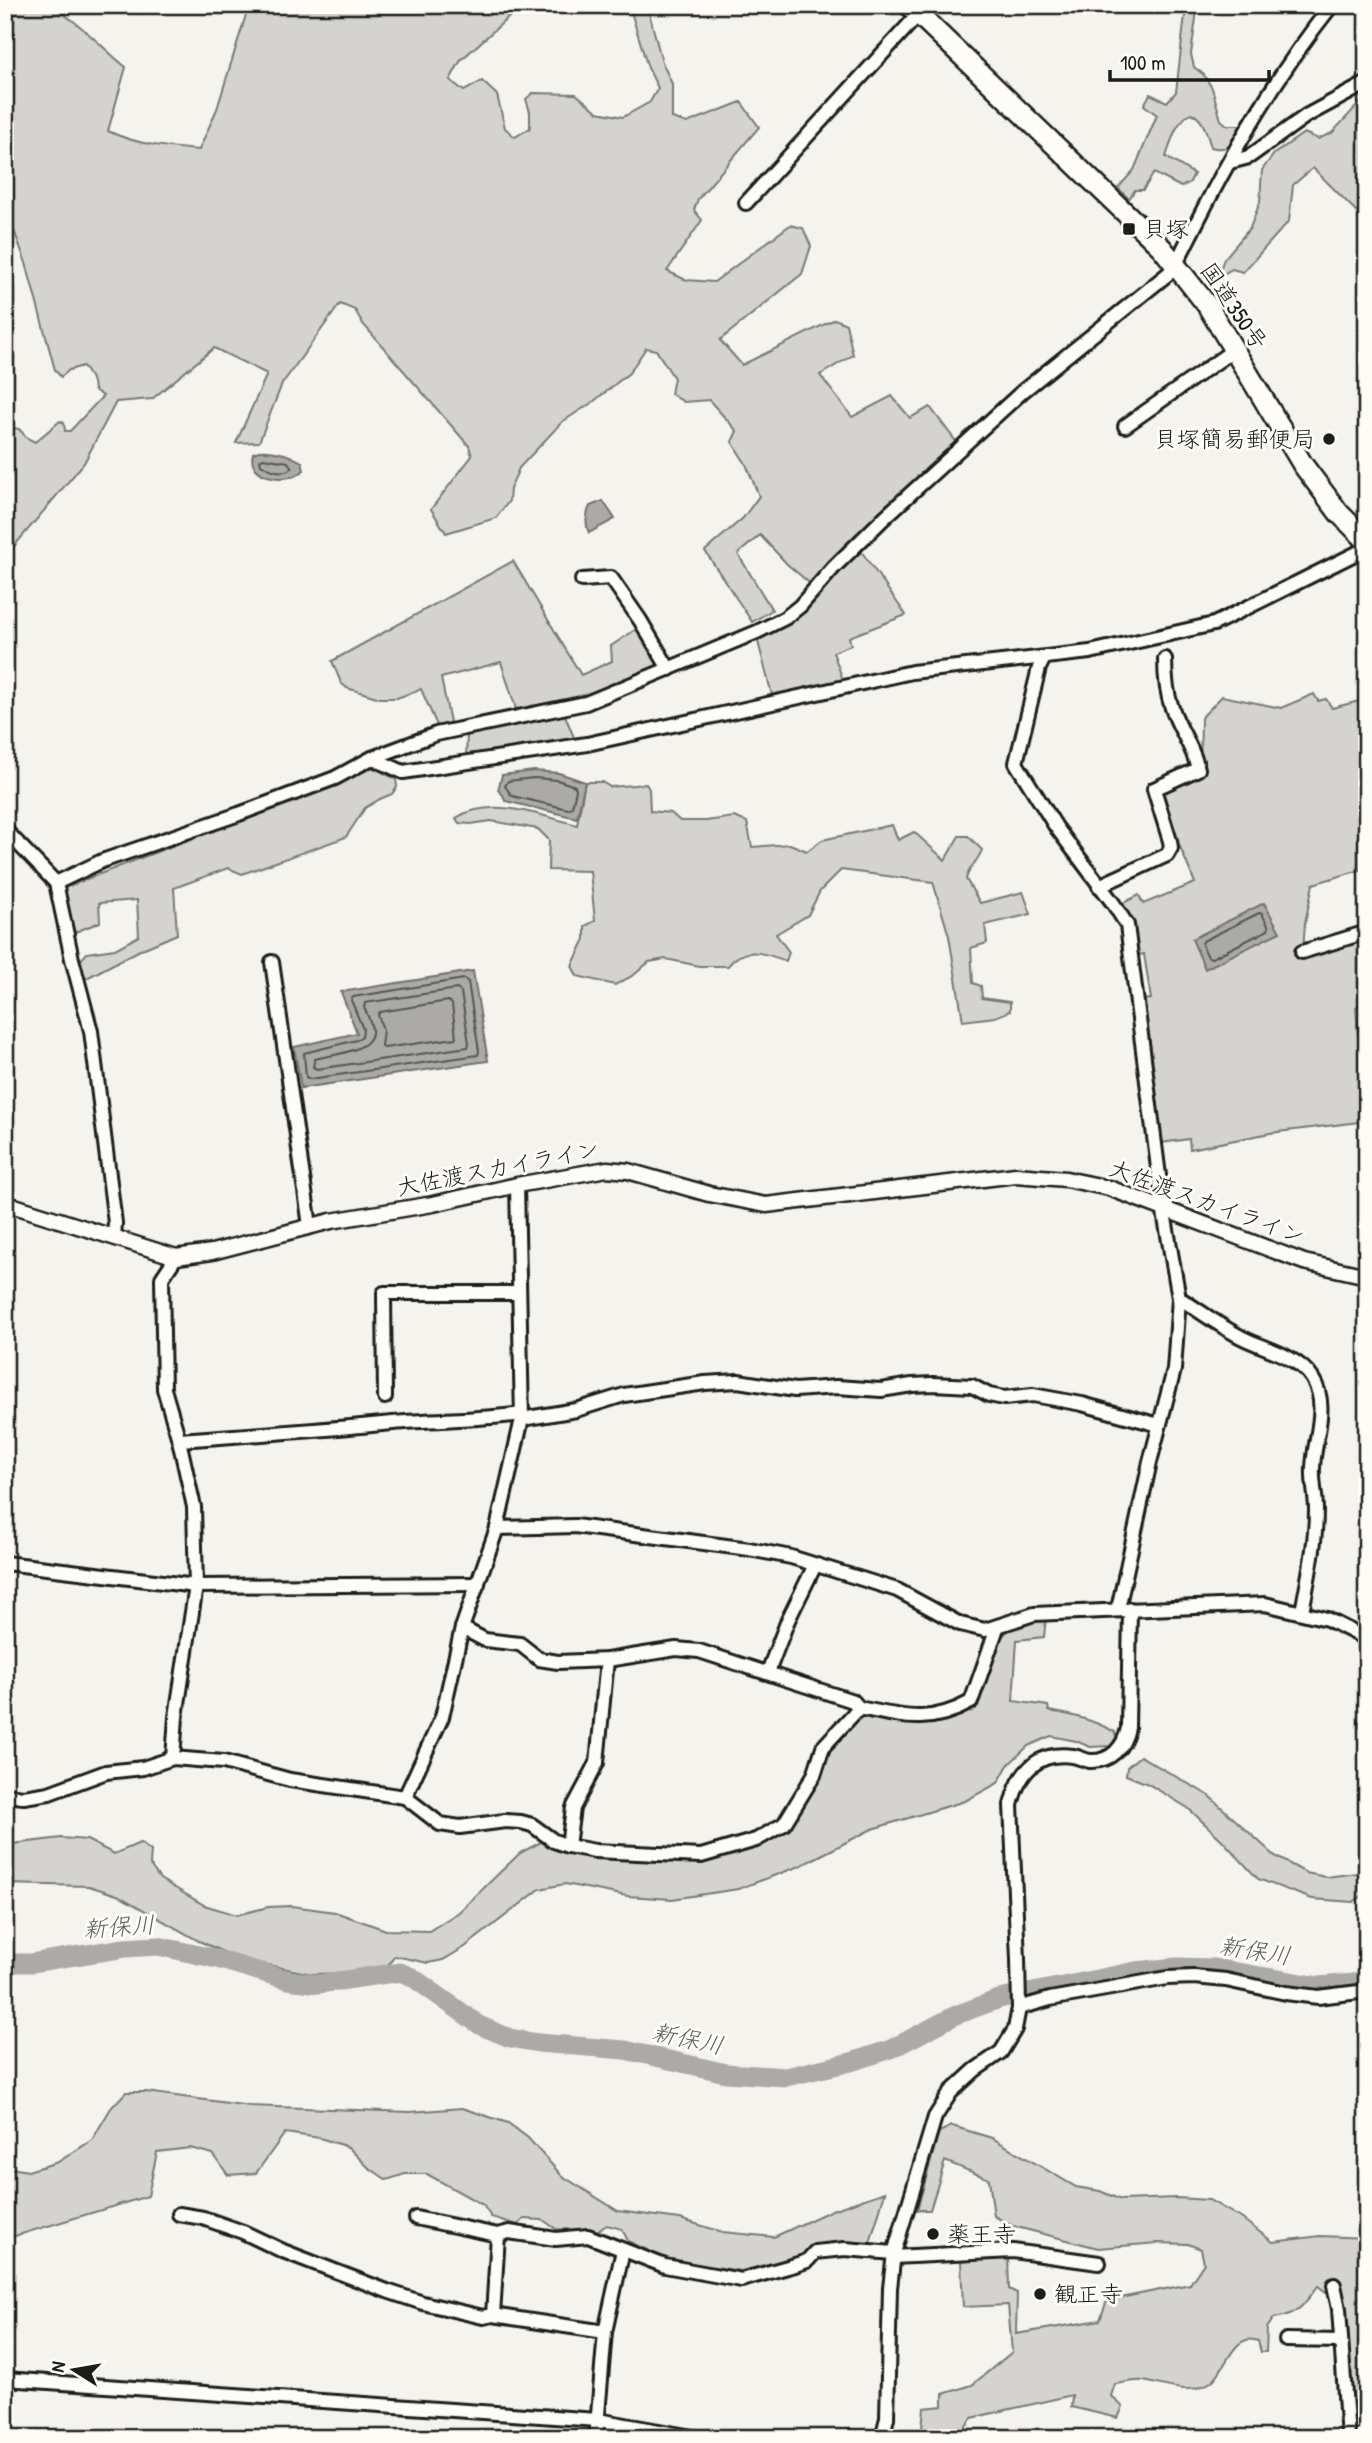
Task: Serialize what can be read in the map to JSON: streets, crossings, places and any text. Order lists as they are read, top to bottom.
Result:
{
  "streets": {
    "highway": ["国道350号"],
    "street": ["大佐渡スカイライン"]
  },
  "water": ["新保川"],
  "places": {
    "transit": ["貝塚"],
    "other": ["貝塚簡易郵便局", "薬王寺", "観正寺"]
  },
  "scale_bar": "100 m",
  "north": "left"
}
